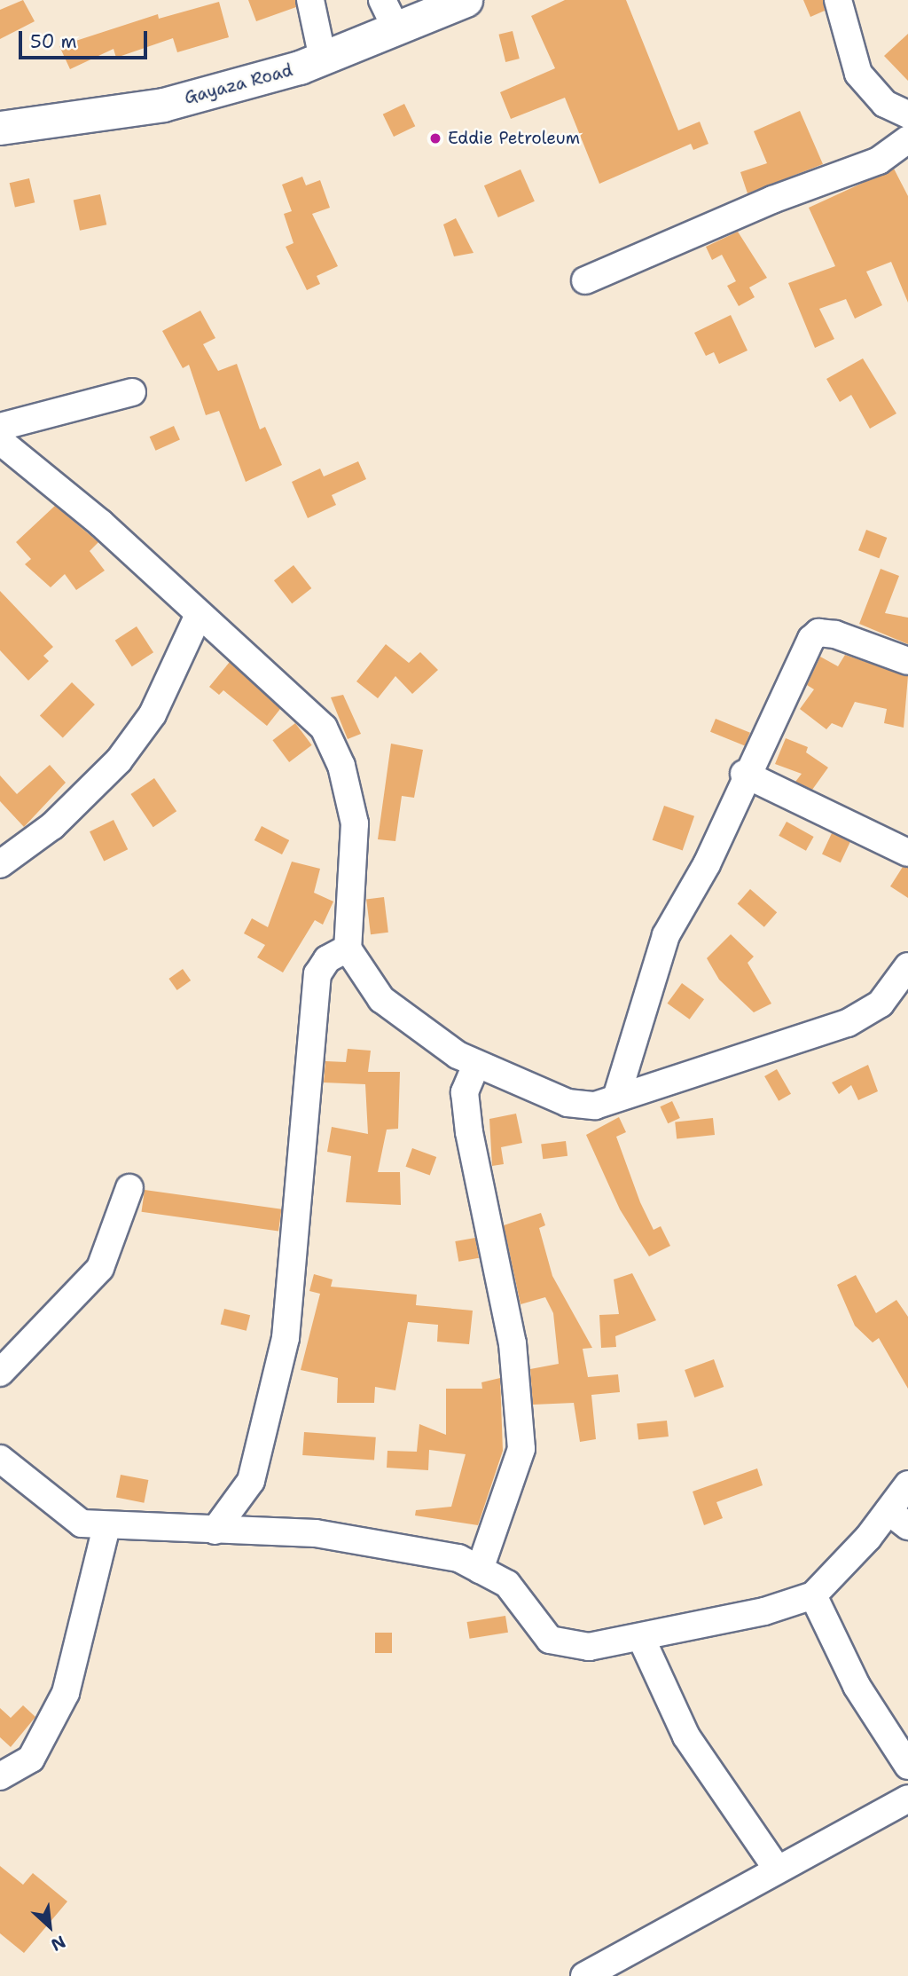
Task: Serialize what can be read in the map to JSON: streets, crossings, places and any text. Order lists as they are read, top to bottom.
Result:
{
  "streets": {
    "main road": ["Gayaza Road"]
  },
  "places": ["Eddie Petroleum"],
  "scale_bar": "50 m",
  "north": "bottom right"
}
